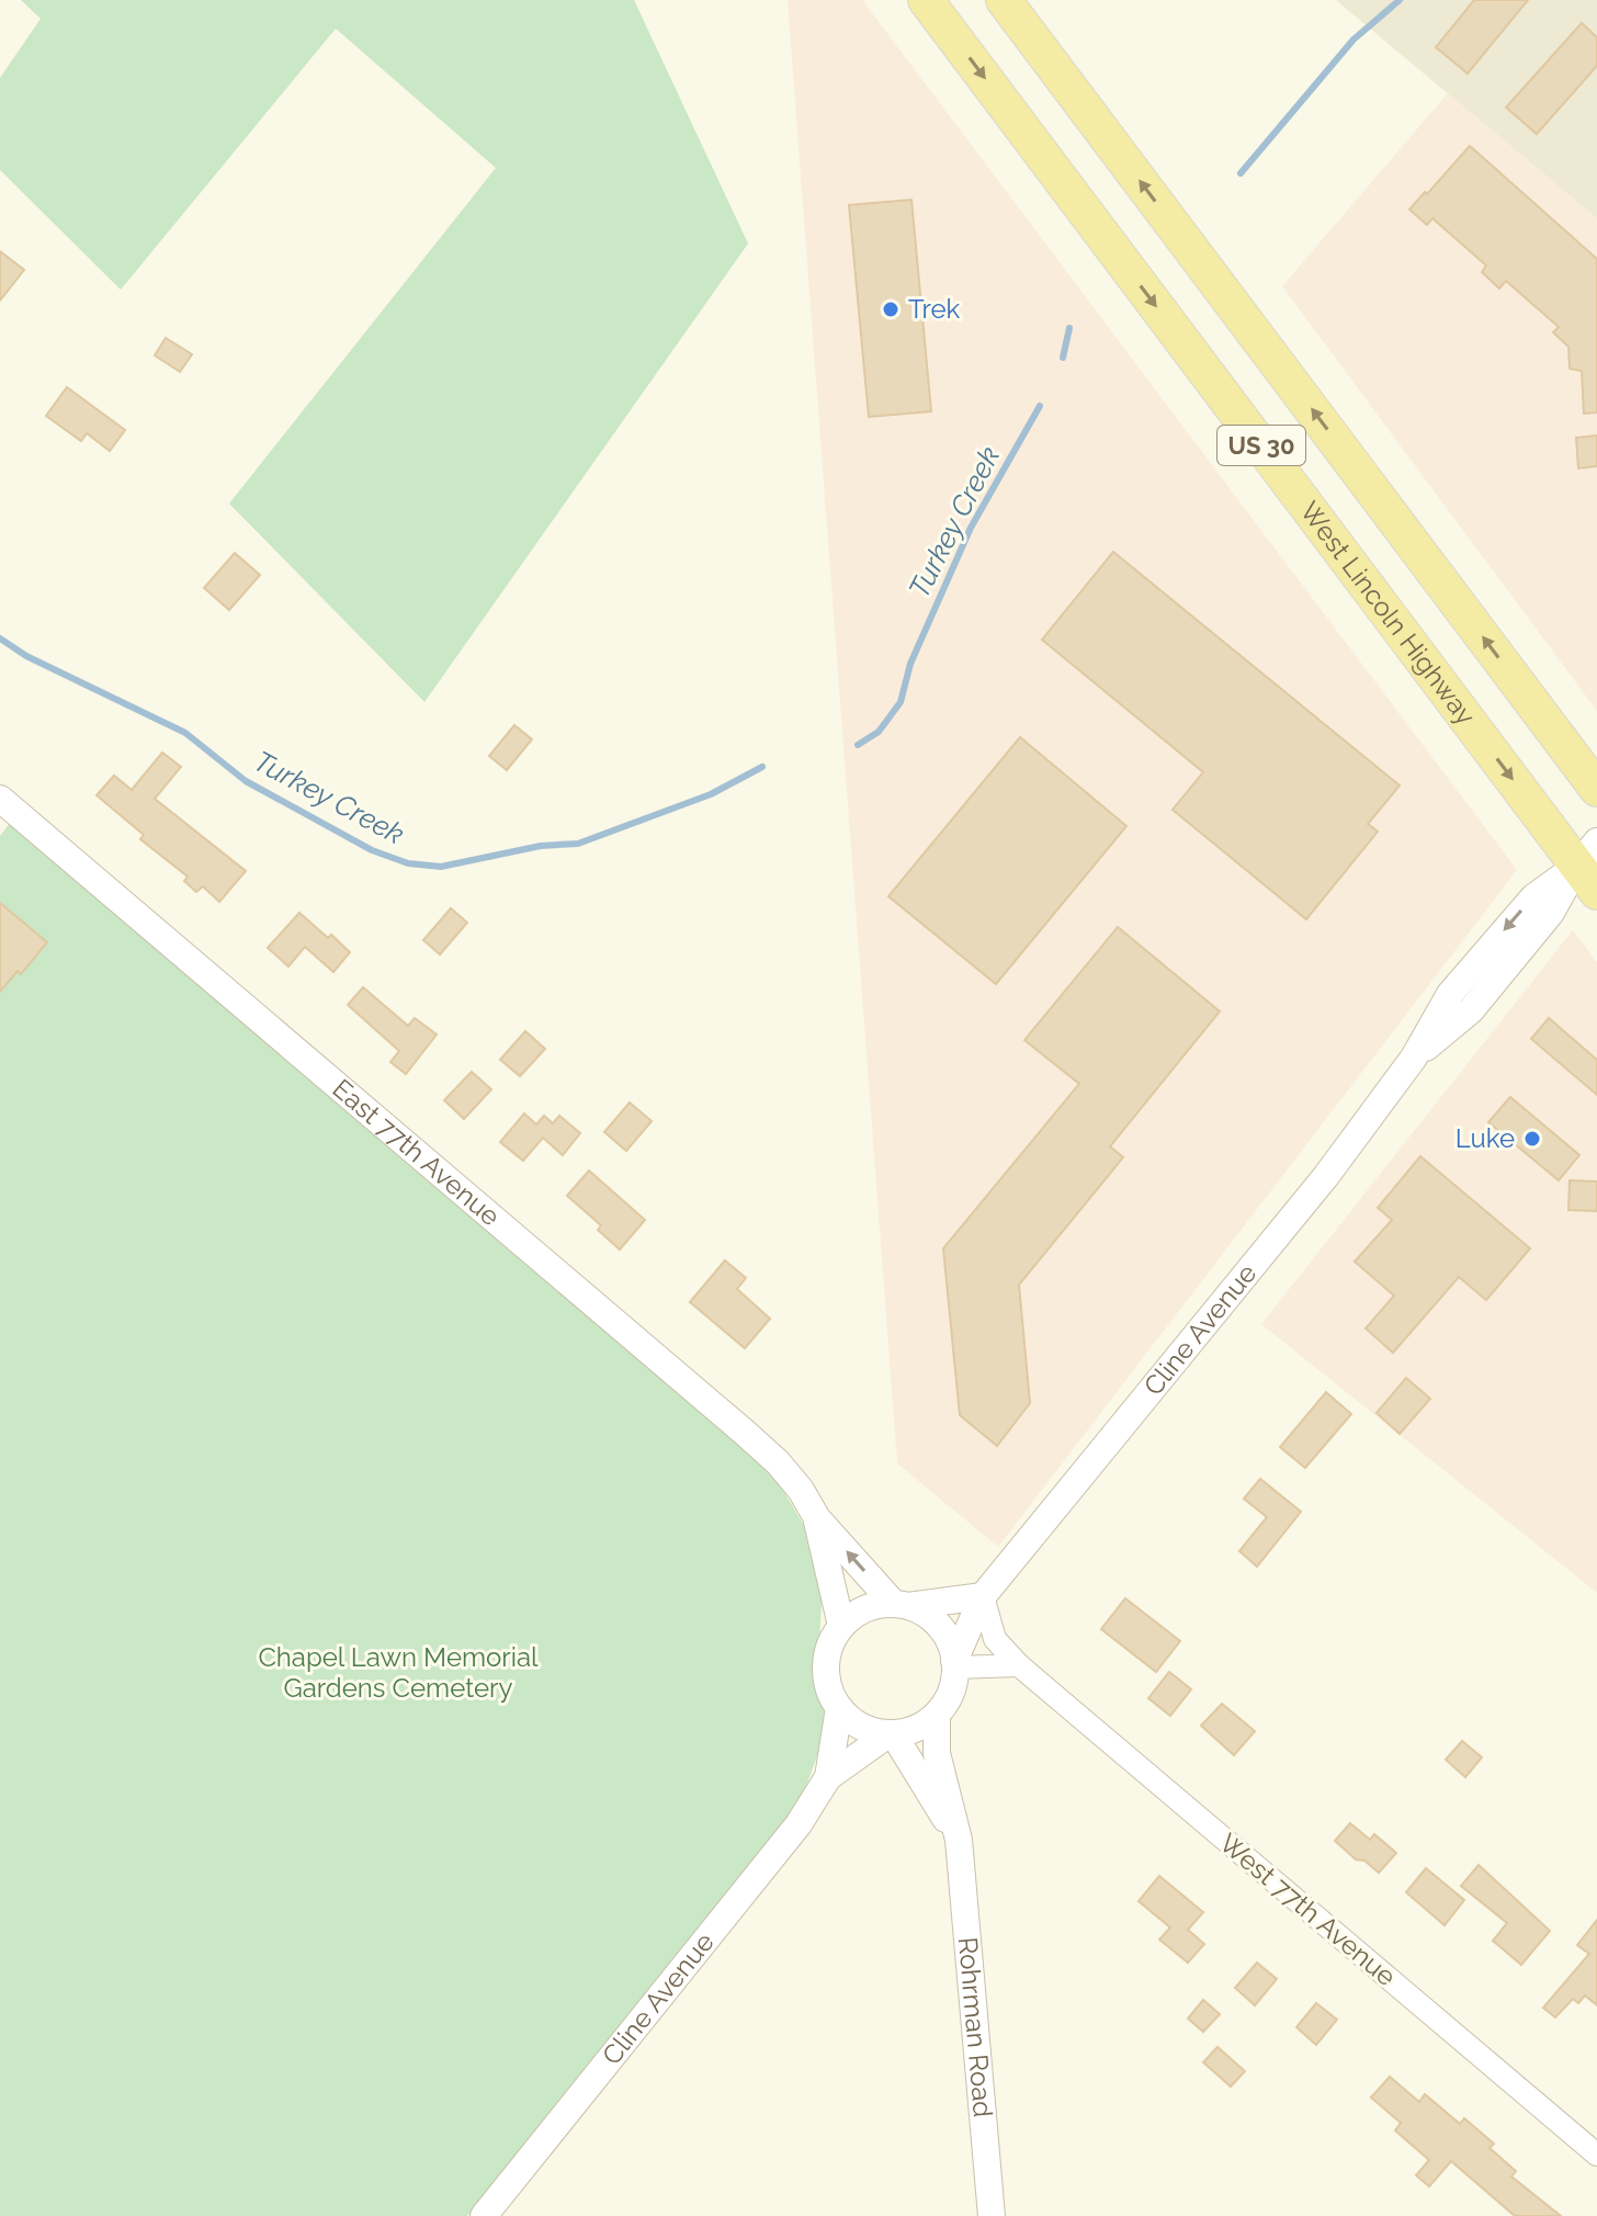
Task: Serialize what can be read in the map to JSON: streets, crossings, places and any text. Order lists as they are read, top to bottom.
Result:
{
  "streets": {
    "main road": ["US 30", "West Lincoln Highway"],
    "street": [
      "East 77th Avenue",
      "Cline Avenue",
      "West 77th Avenue",
      "Rohrman Road"
    ]
  },
  "crossings": [
    ["West Lincoln Highway", "Cline Avenue"],
    ["East 77th Avenue", "Cline Avenue"],
    ["East 77th Avenue", "Rohrman Road"],
    ["Cline Avenue", "West 77th Avenue"],
    ["Cline Avenue", "Rohrman Road"]
  ],
  "water": ["Turkey Creek"],
  "parks": ["Chapel Lawn Memorial Gardens Cemetery"],
  "places": ["Trek", "Luke"]
}
